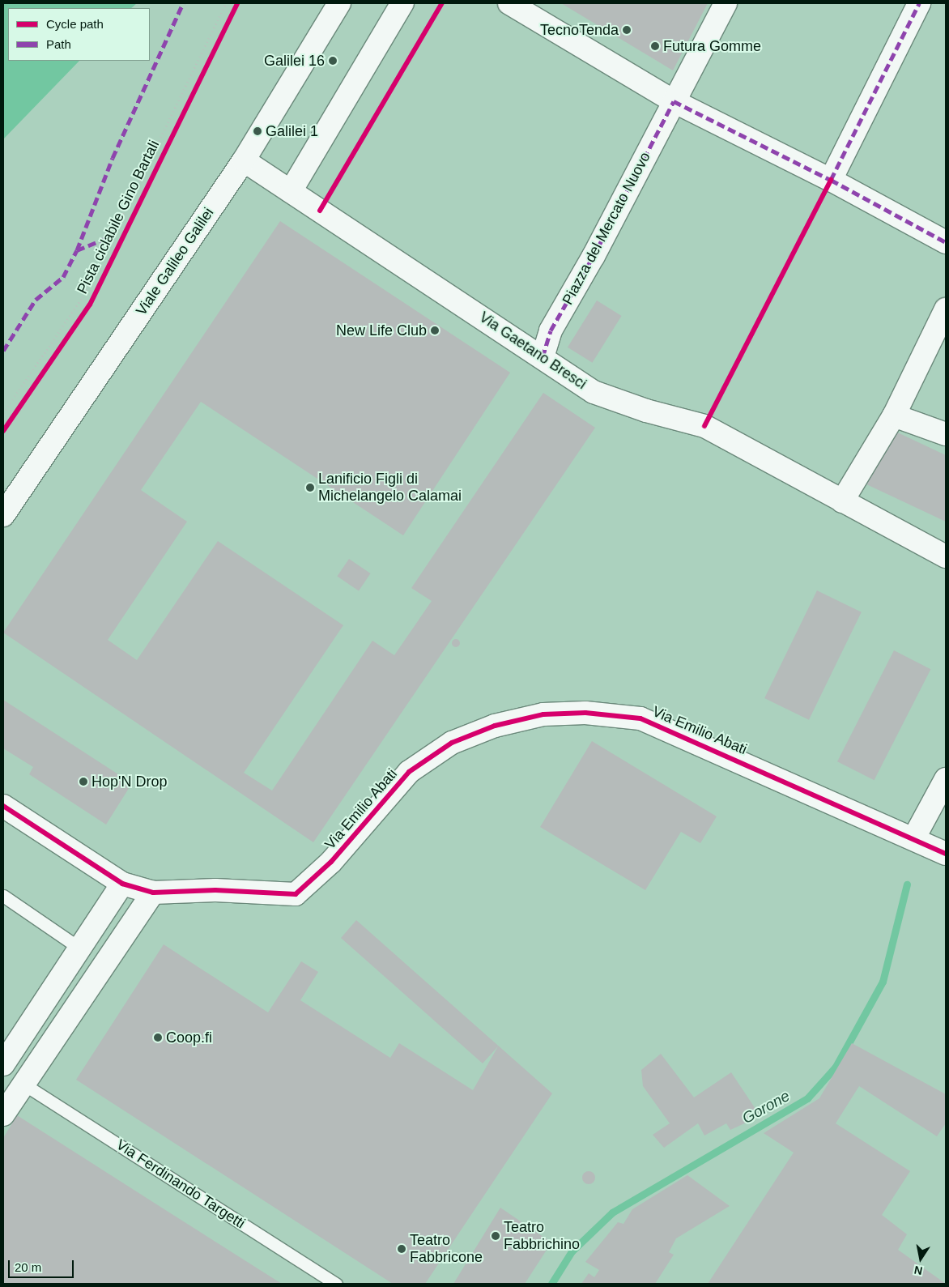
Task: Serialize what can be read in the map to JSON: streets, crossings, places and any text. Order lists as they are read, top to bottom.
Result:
{
  "streets": {
    "street": [
      "Piazza del Mercato Nuovo",
      "Viale Galileo Galilei",
      "Via Gaetano Bresci",
      "Via Emilio Abati"
    ],
    "lane": ["Via Ferdinando Targetti"],
    "cycle path": ["Pista ciclabile Gino Bartali"]
  },
  "crossings": [
    ["Piazza del Mercato Nuovo", "Via Gaetano Bresci"],
    ["Viale Galileo Galilei", "Via Gaetano Bresci"]
  ],
  "water": ["Gorone"],
  "places": [
    "TecnoTenda",
    "Futura Gomme",
    "Galilei 16",
    "Galilei 1",
    "New Life Club",
    "Lanificio Figli di Michelangelo Calamai",
    "Hop'N Drop",
    "Coop.fi",
    "Teatro Fabbrichino",
    "Teatro Fabbricone"
  ],
  "legend": ["Cycle path", "Path"],
  "scale_bar": "20 m",
  "north": "bottom"
}
